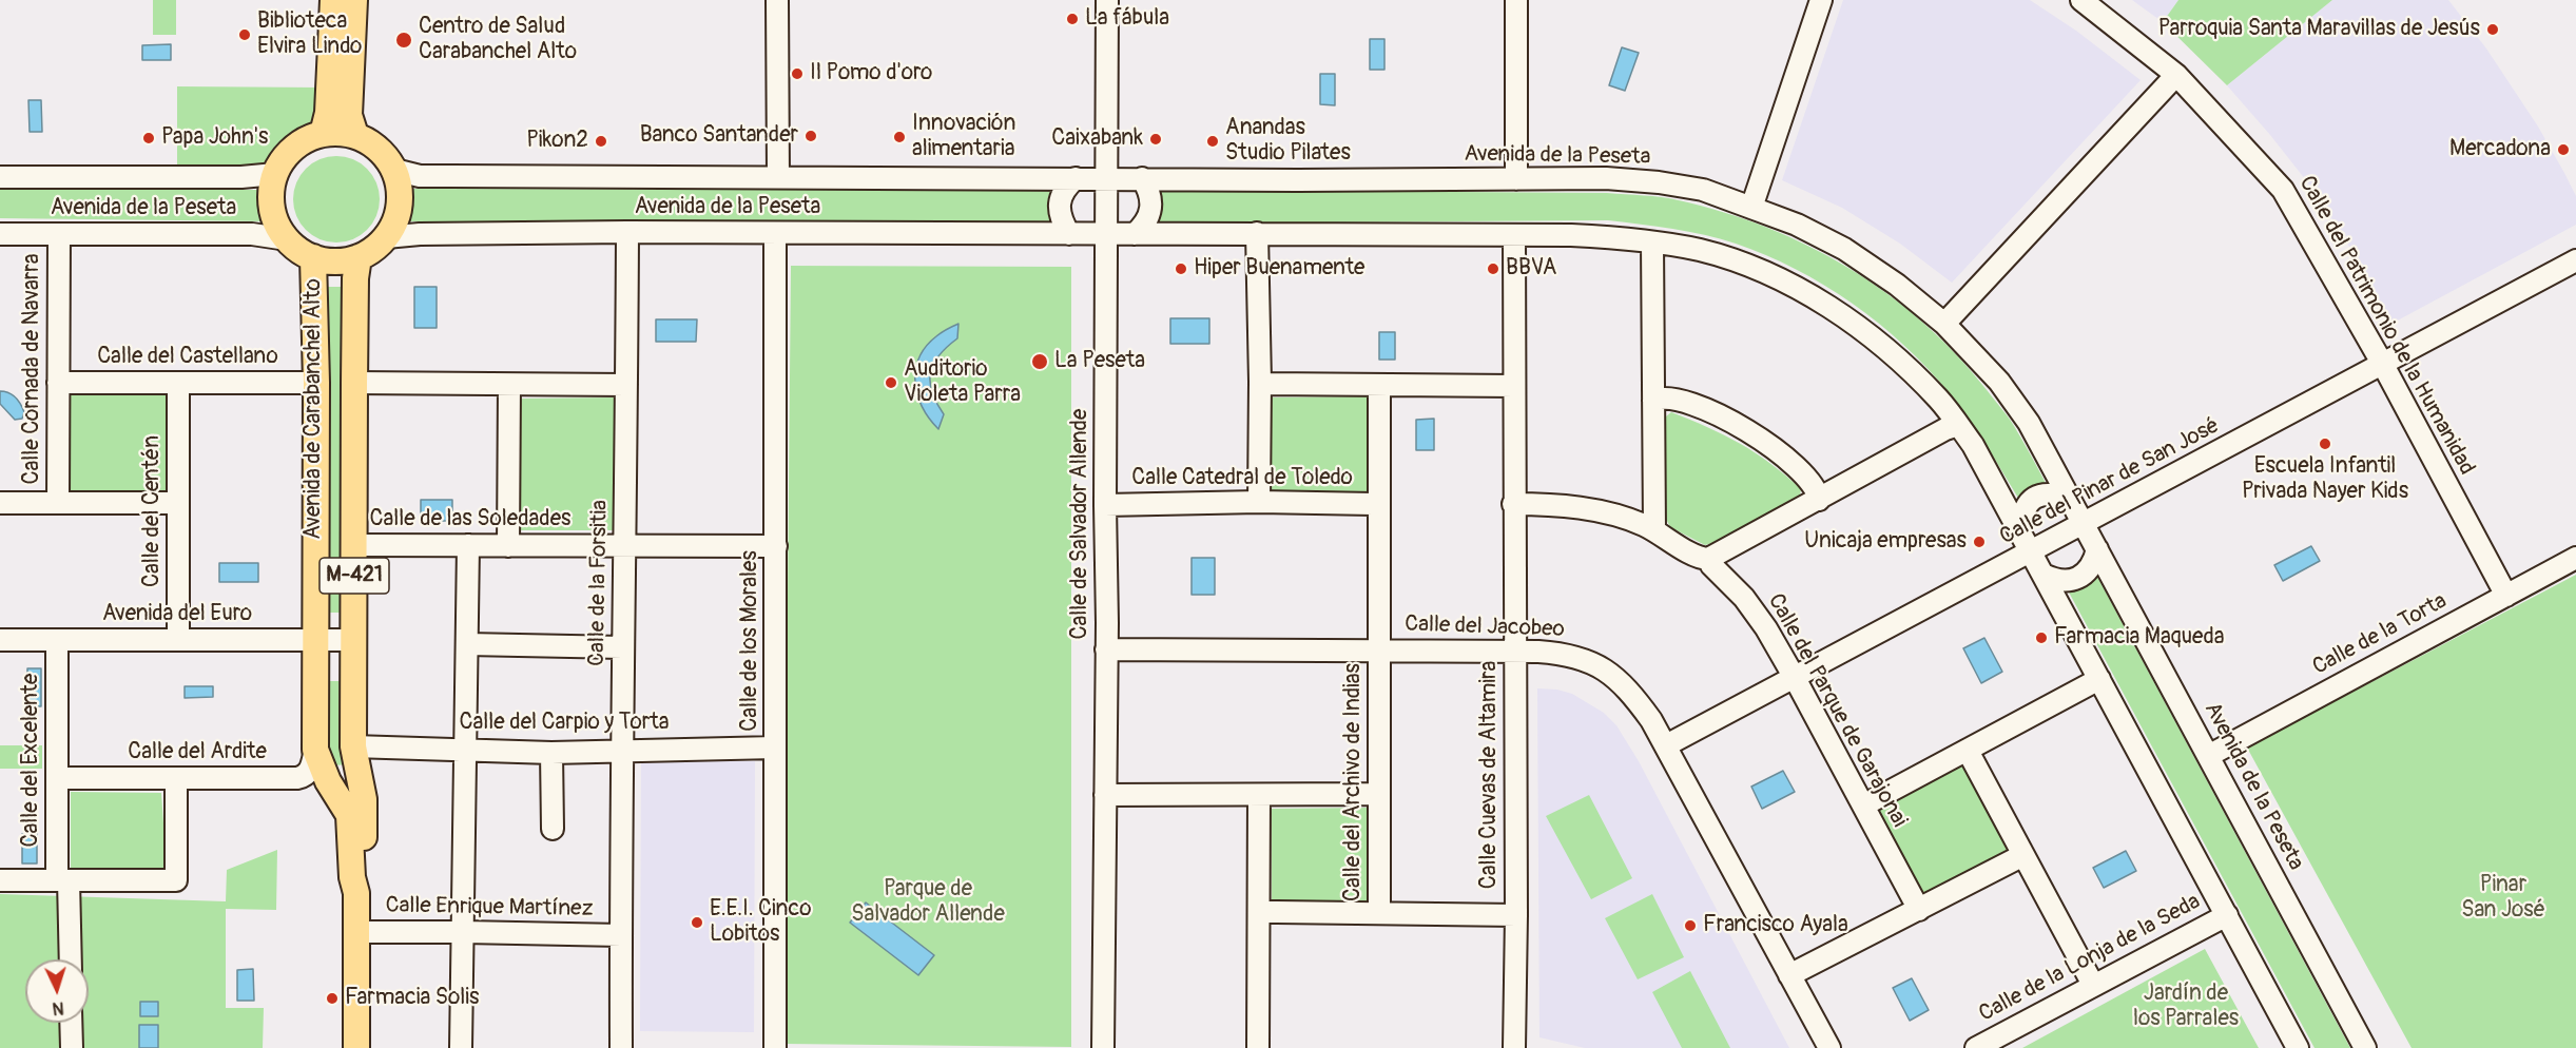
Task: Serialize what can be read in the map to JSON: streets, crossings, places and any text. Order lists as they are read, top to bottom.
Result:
{
  "streets": {
    "main road": ["Avenida de Carabanchel Alto", "M-421"],
    "street": [
      "Avenida de la Peseta",
      "Calle del Patrimonio de la Humanidad",
      "Calle del Castellano",
      "Calle Cornada de Navarra",
      "Calle Catedral de Toledo",
      "Calle del Pinar de San José",
      "Calle del Centén",
      "Calle de las Soledades",
      "Calle de Salvador Allende",
      "Calle de la Forsitia",
      "Avenida del Euro",
      "Calle del Jacobeo",
      "Calle de la Torta",
      "Calle de los Morales",
      "Calle del Parque de Garajonai",
      "Calle del Carpio y Torta",
      "Calle del Ardite",
      "Calle del Excelente",
      "Calle Cuevas de Altamira",
      "Calle del Archivo de Indias",
      "Calle Enrique Martínez",
      "Calle de la Lonja de la Seda"
    ]
  },
  "crossings": [
    ["Avenida de la Peseta", "Calle Cornada de Navarra"],
    ["Avenida de la Peseta", "Avenida de Carabanchel Alto"],
    ["Avenida de la Peseta", "Calle del Pinar de San José"],
    ["Avenida de la Peseta", "Calle de Salvador Allende"],
    ["Avenida de la Peseta", "Calle de la Forsitia"],
    ["Avenida de la Peseta", "Calle de la Torta"],
    ["Avenida de la Peseta", "Calle de los Morales"],
    ["Avenida de la Peseta", "Calle Cuevas de Altamira"],
    ["Avenida de la Peseta", "Calle de la Lonja de la Seda"],
    ["Calle del Patrimonio de la Humanidad", "Calle del Pinar de San José"],
    ["Calle del Patrimonio de la Humanidad", "Calle de la Torta"],
    ["Calle del Castellano", "Calle Cornada de Navarra"],
    ["Calle del Castellano", "Avenida de Carabanchel Alto"],
    ["Calle del Castellano", "Calle del Centén"],
    ["Avenida de Carabanchel Alto", "Calle de las Soledades"],
    ["Avenida de Carabanchel Alto", "Avenida del Euro"],
    ["Avenida de Carabanchel Alto", "Calle del Carpio y Torta"],
    ["Avenida de Carabanchel Alto", "Calle del Ardite"],
    ["Avenida de Carabanchel Alto", "Calle Enrique Martínez"],
    ["Calle Catedral de Toledo", "Calle de Salvador Allende"],
    ["Calle Catedral de Toledo", "Calle del Archivo de Indias"],
    ["Calle del Pinar de San José", "Calle del Jacobeo"],
    ["Calle del Pinar de San José", "Calle del Parque de Garajonai"],
    ["Calle del Centén", "Avenida del Euro"],
    ["Calle de las Soledades", "Calle de la Forsitia"],
    ["Calle de las Soledades", "Calle de los Morales"],
    ["Calle de Salvador Allende", "Calle del Jacobeo"],
    ["Calle de la Forsitia", "Calle del Carpio y Torta"],
    ["Calle de la Forsitia", "Calle Enrique Martínez"],
    ["Avenida del Euro", "Calle del Excelente"],
    ["Calle del Jacobeo", "Calle Cuevas de Altamira"],
    ["Calle del Jacobeo", "Calle del Archivo de Indias"],
    ["Calle de los Morales", "Calle del Carpio y Torta"],
    ["Calle del Parque de Garajonai", "Calle Cuevas de Altamira"],
    ["Calle del Ardite", "Calle del Excelente"]
  ],
  "parks": ["Pinar San José", "Parque de Salvador Allende", "Jardín de los Parrales"],
  "places": [
    "La fábula",
    "Parroquia Santa Maravillas de Jesús",
    "Biblioteca Elvira Lindo",
    "Centro de Salud Carabanchel Alto",
    "Il Pomo d'oro",
    "Banco Santander",
    "Innovación alimentaria",
    "Papa John's",
    "Caixabank",
    "Pikon2",
    "Anandas Studio Pilates",
    "Mercadona",
    "Hiper Buenamente",
    "BBVA",
    "La Peseta",
    "Auditorio Violeta Parra",
    "Escuela Infantil Privada Nayer Kids",
    "Unicaja empresas",
    "Farmacia Maqueda",
    "E.E.I. Cinco Lobitos",
    "Francisco Ayala",
    "Farmacia Solis"
  ],
  "north": "bottom"
}
